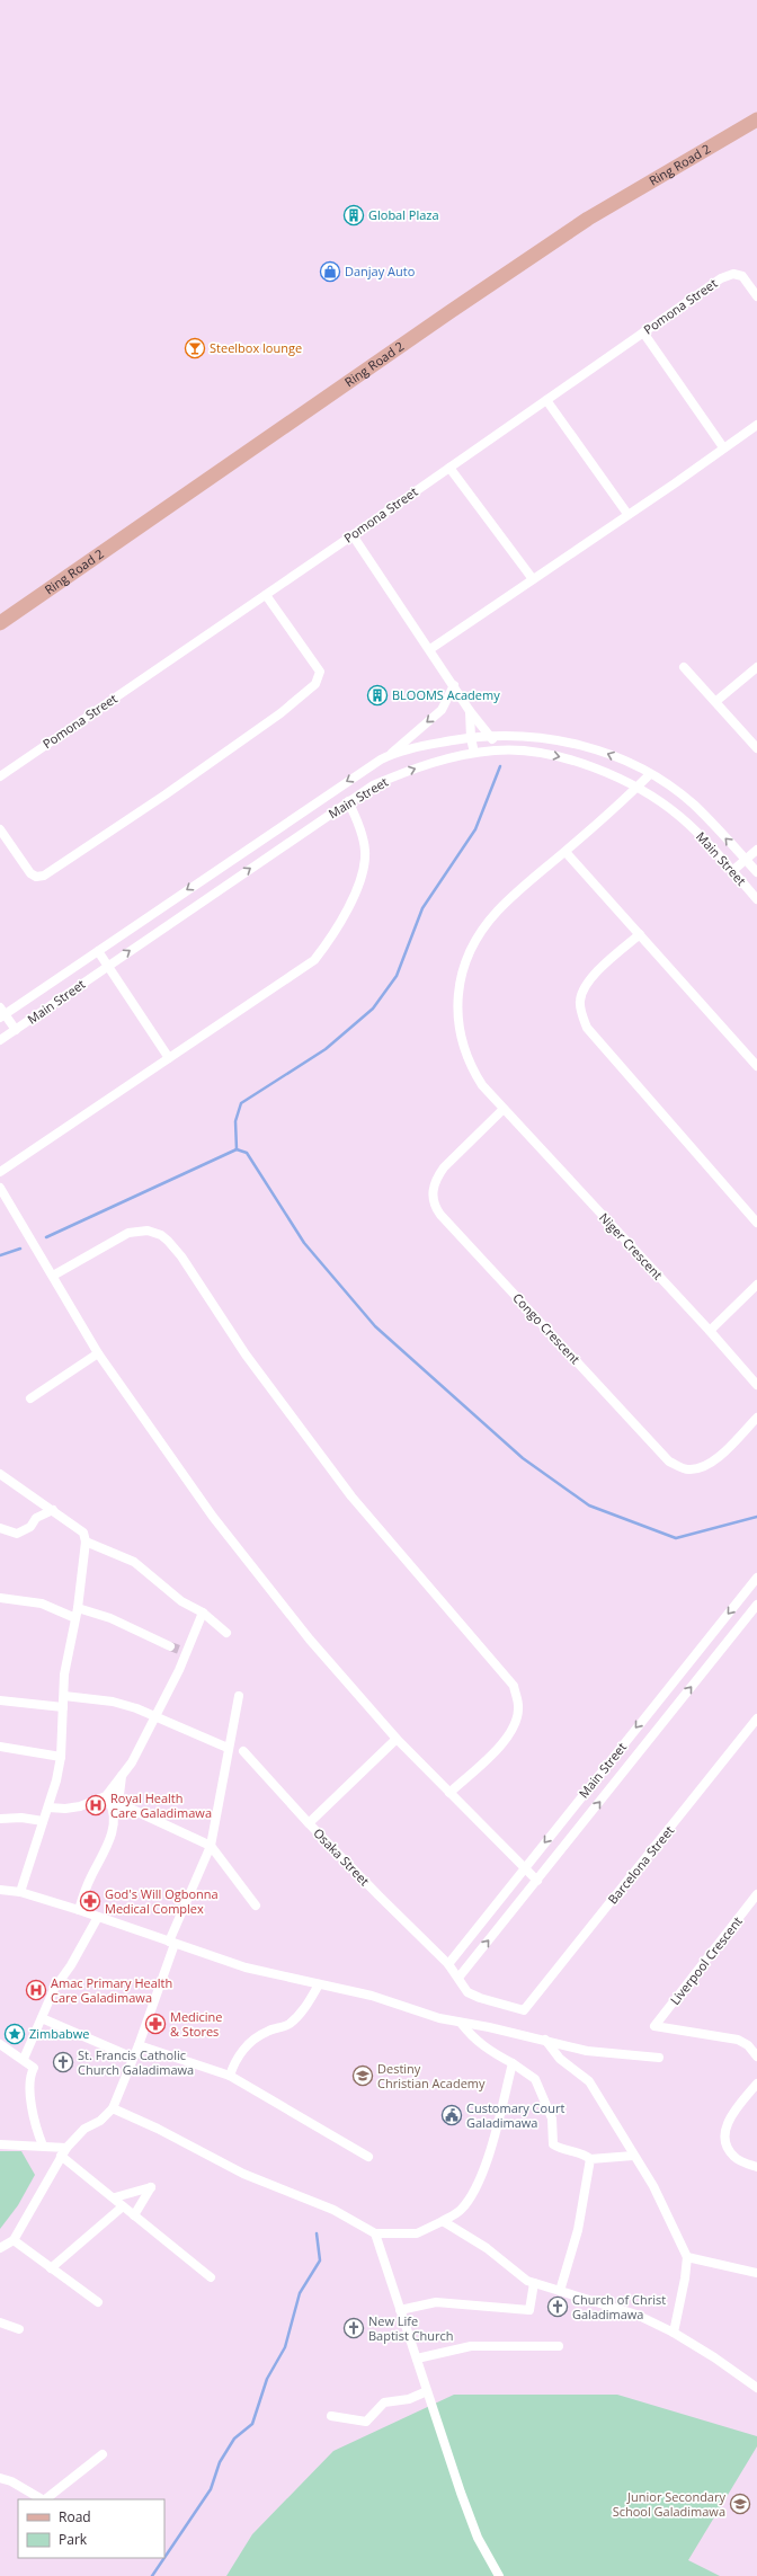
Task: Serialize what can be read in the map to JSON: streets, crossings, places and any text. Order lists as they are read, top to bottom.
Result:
{
  "streets": {
    "main road": ["Ring Road 2"],
    "street": [
      "Pomona Street",
      "Main Street",
      "Niger Crescent",
      "Congo Crescent",
      "Osaka Street",
      "Barcelona Street",
      "Liverpool Crescent"
    ]
  },
  "crossings": [
    ["Main Street", "Niger Crescent"],
    ["Main Street", "Osaka Street"],
    ["Niger Crescent", "Congo Crescent"],
    ["Osaka Street", "Barcelona Street"]
  ],
  "places": {
    "building": ["Global Plaza", "BLOOMS Academy"],
    "shop": ["Danjay Auto"],
    "bar": ["Steelbox lounge"],
    "hospital": ["Royal Health Care Galadimawa", "Amac Primary Health Care Galadimawa"],
    "pharmacy": ["God's Will Ogbonna Medical Complex", "Medicine & Stores"],
    "place": ["Zimbabwe"],
    "church": ["St. Francis Catholic Church Galadimawa", "Church of Christ Galadimawa", "New Life Baptist Church"],
    "school or university": ["Destiny Christian Academy", "Junior Secondary School Galadimawa"],
    "public building": ["Customary Court Galadimawa"]
  },
  "legend": ["Road", "Park"]
}
